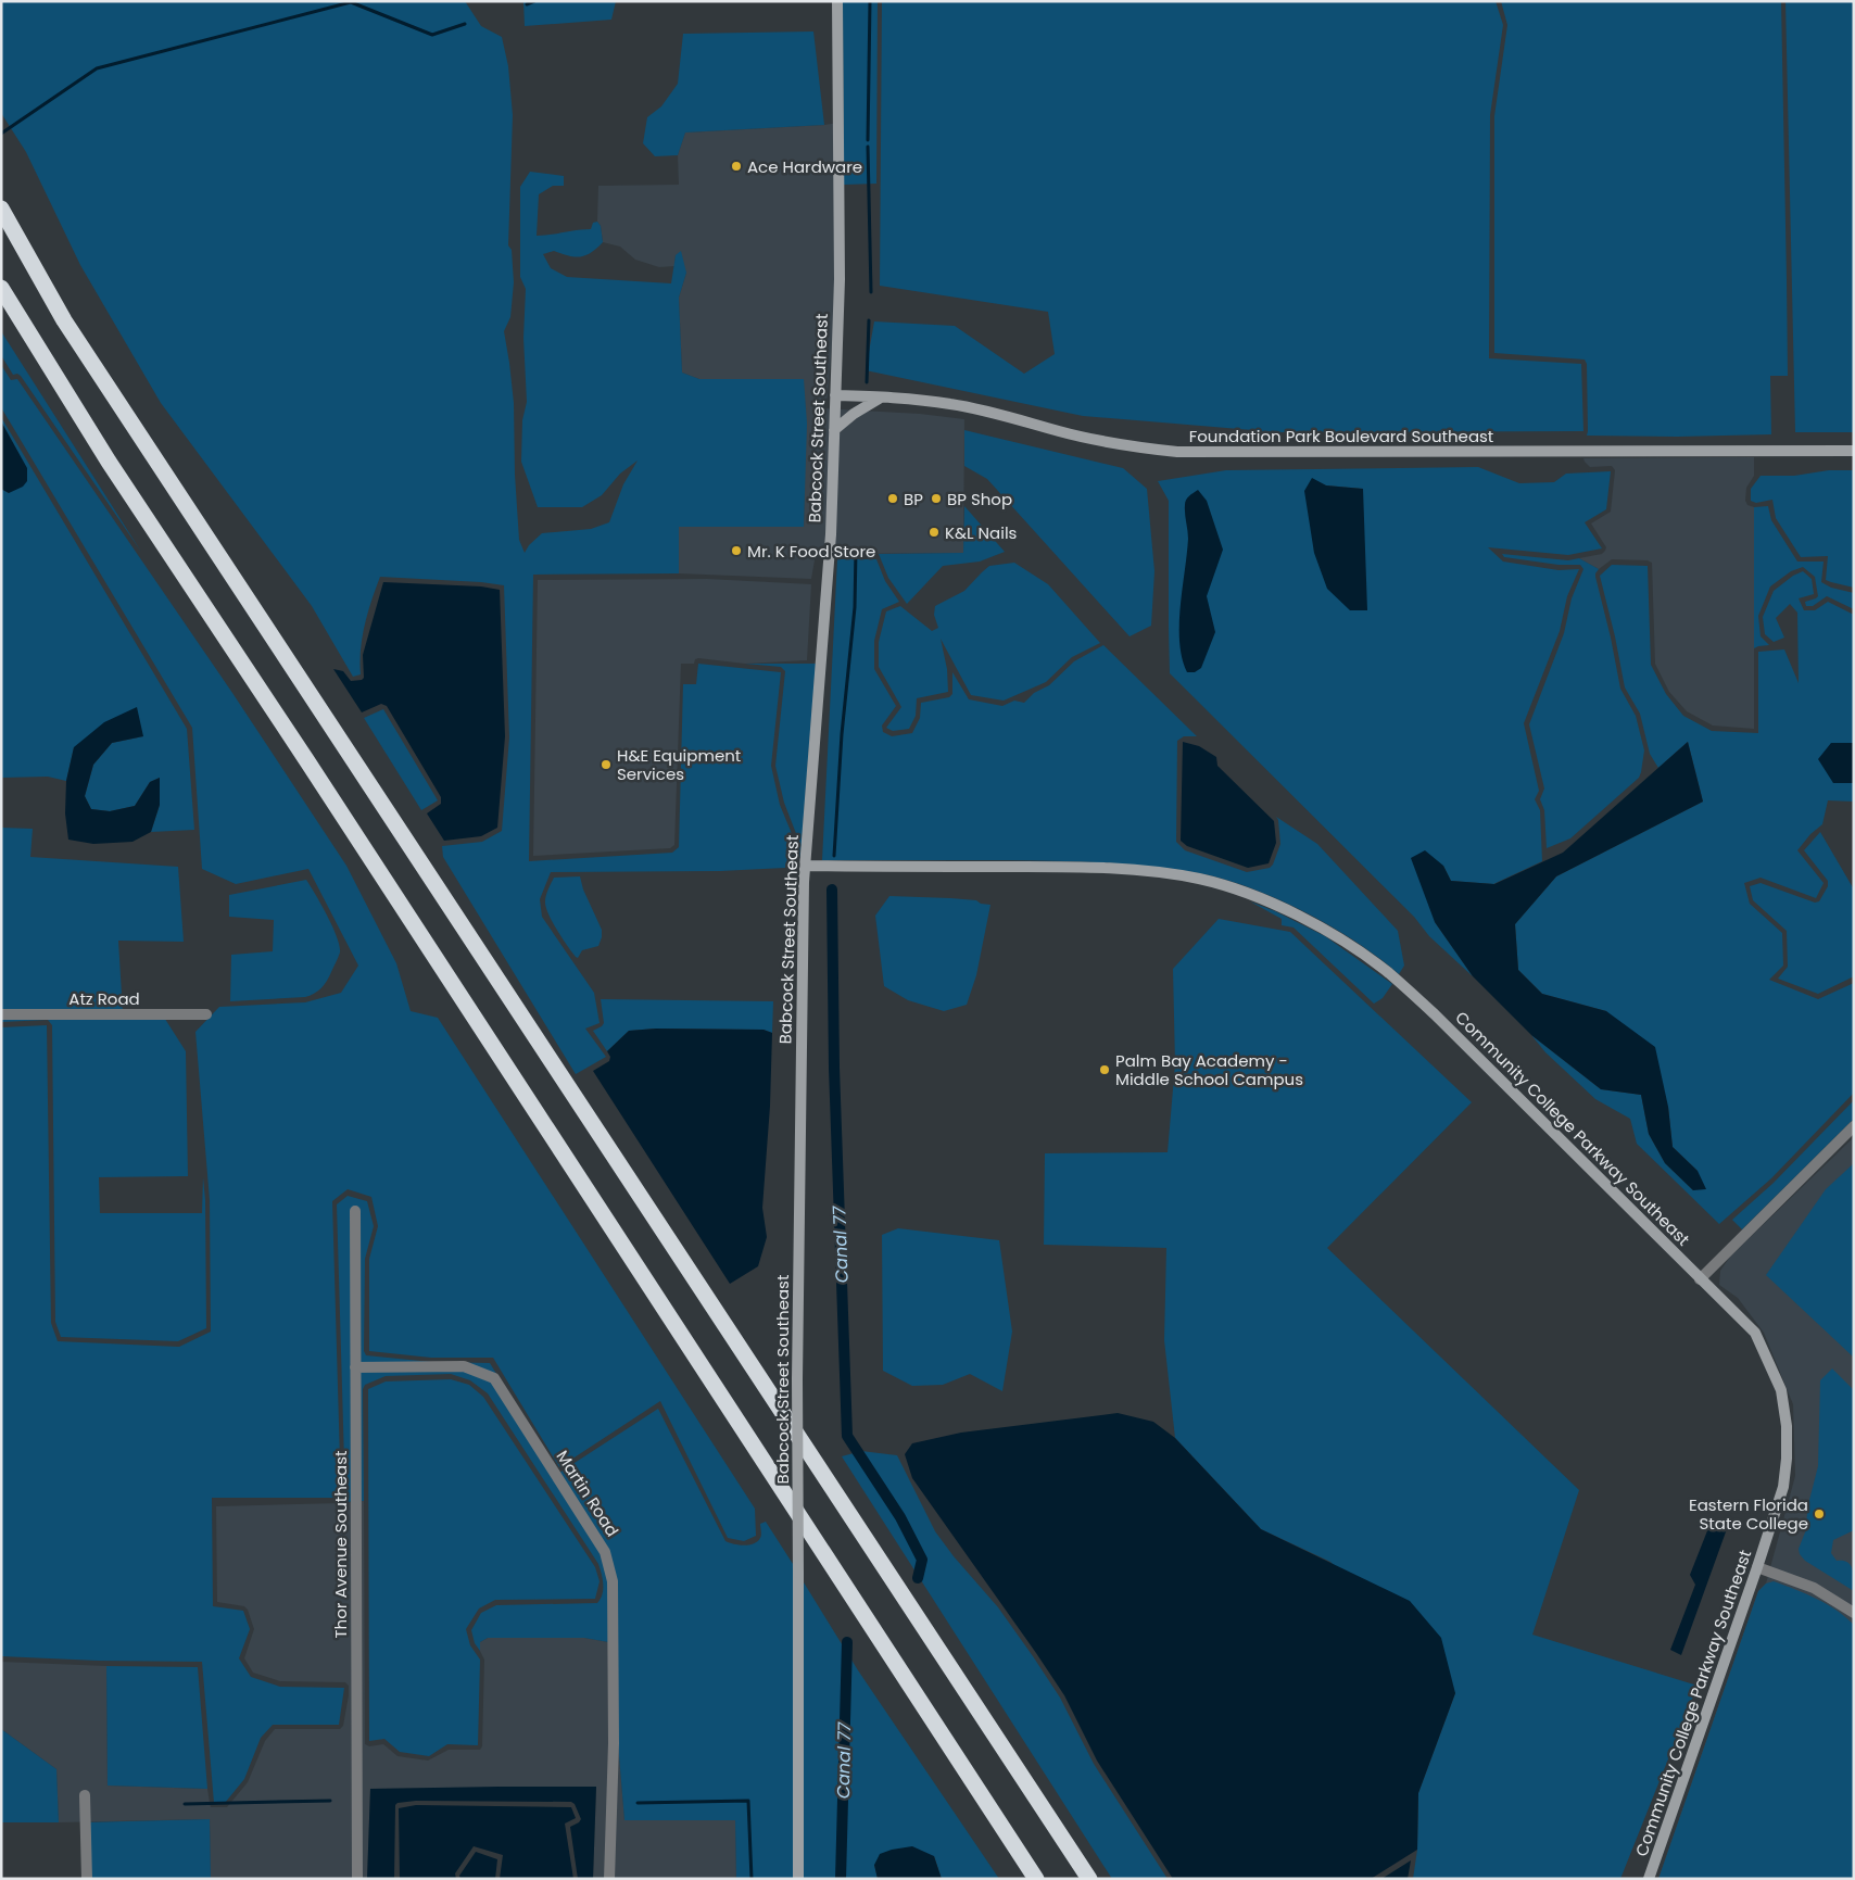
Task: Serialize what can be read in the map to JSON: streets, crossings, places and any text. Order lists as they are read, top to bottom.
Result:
{
  "streets": {
    "street": [
      "Babcock Street Southeast",
      "Foundation Park Boulevard Southeast",
      "Atz Road",
      "Community College Parkway Southeast",
      "Martin Road",
      "Thor Avenue Southeast"
    ]
  },
  "crossings": [
    ["Babcock Street Southeast", "Foundation Park Boulevard Southeast"],
    ["Babcock Street Southeast", "Community College Parkway Southeast"],
    ["Martin Road", "Thor Avenue Southeast"]
  ],
  "water": ["Canal 77"],
  "places": [
    "Ace Hardware",
    "BP",
    "BP Shop",
    "K&L Nails",
    "Mr. K Food Store",
    "H&E Equipment Services",
    "Palm Bay Academy - Middle School Campus",
    "Eastern Florida State College"
  ]
}
